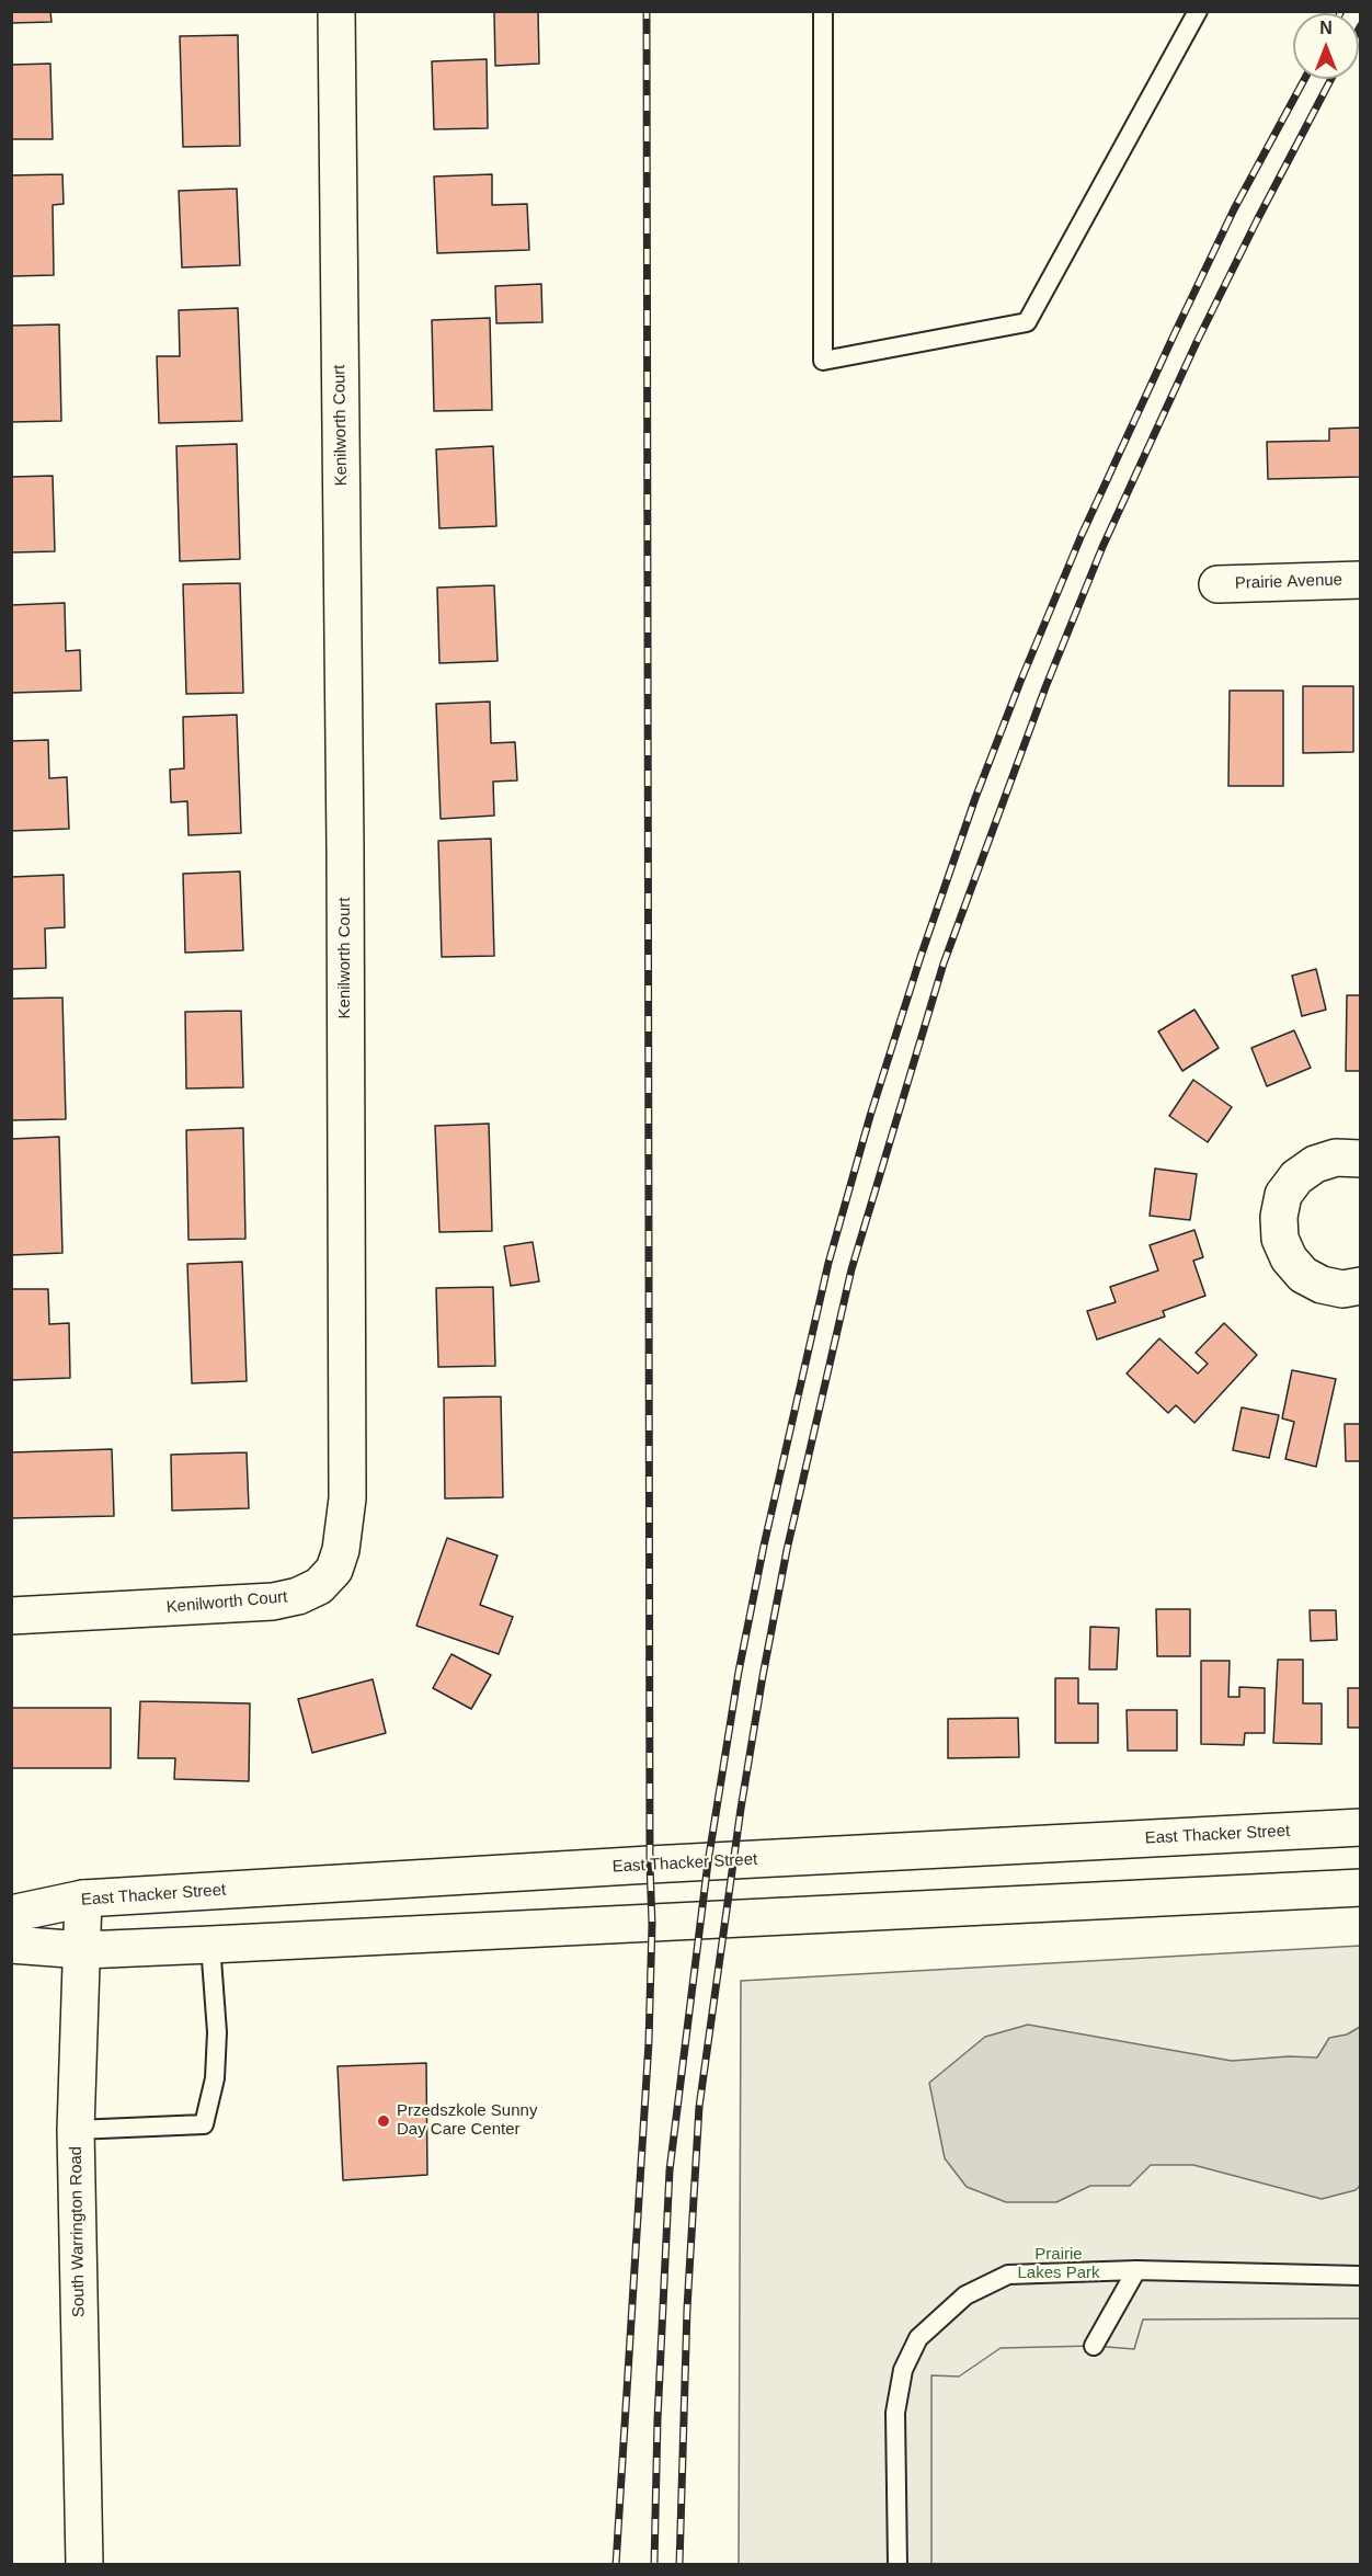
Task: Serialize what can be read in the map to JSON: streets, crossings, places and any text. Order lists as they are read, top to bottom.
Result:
{
  "streets": {
    "street": [
      "Kenilworth Court",
      "Prairie Avenue",
      "East Thacker Street",
      "South Warrington Road"
    ]
  },
  "crossings": [
    ["East Thacker Street", "South Warrington Road"]
  ],
  "parks": ["Prairie Lakes Park"],
  "places": ["Przedszkole Sunny Day Care Center"],
  "north": "top"
}
